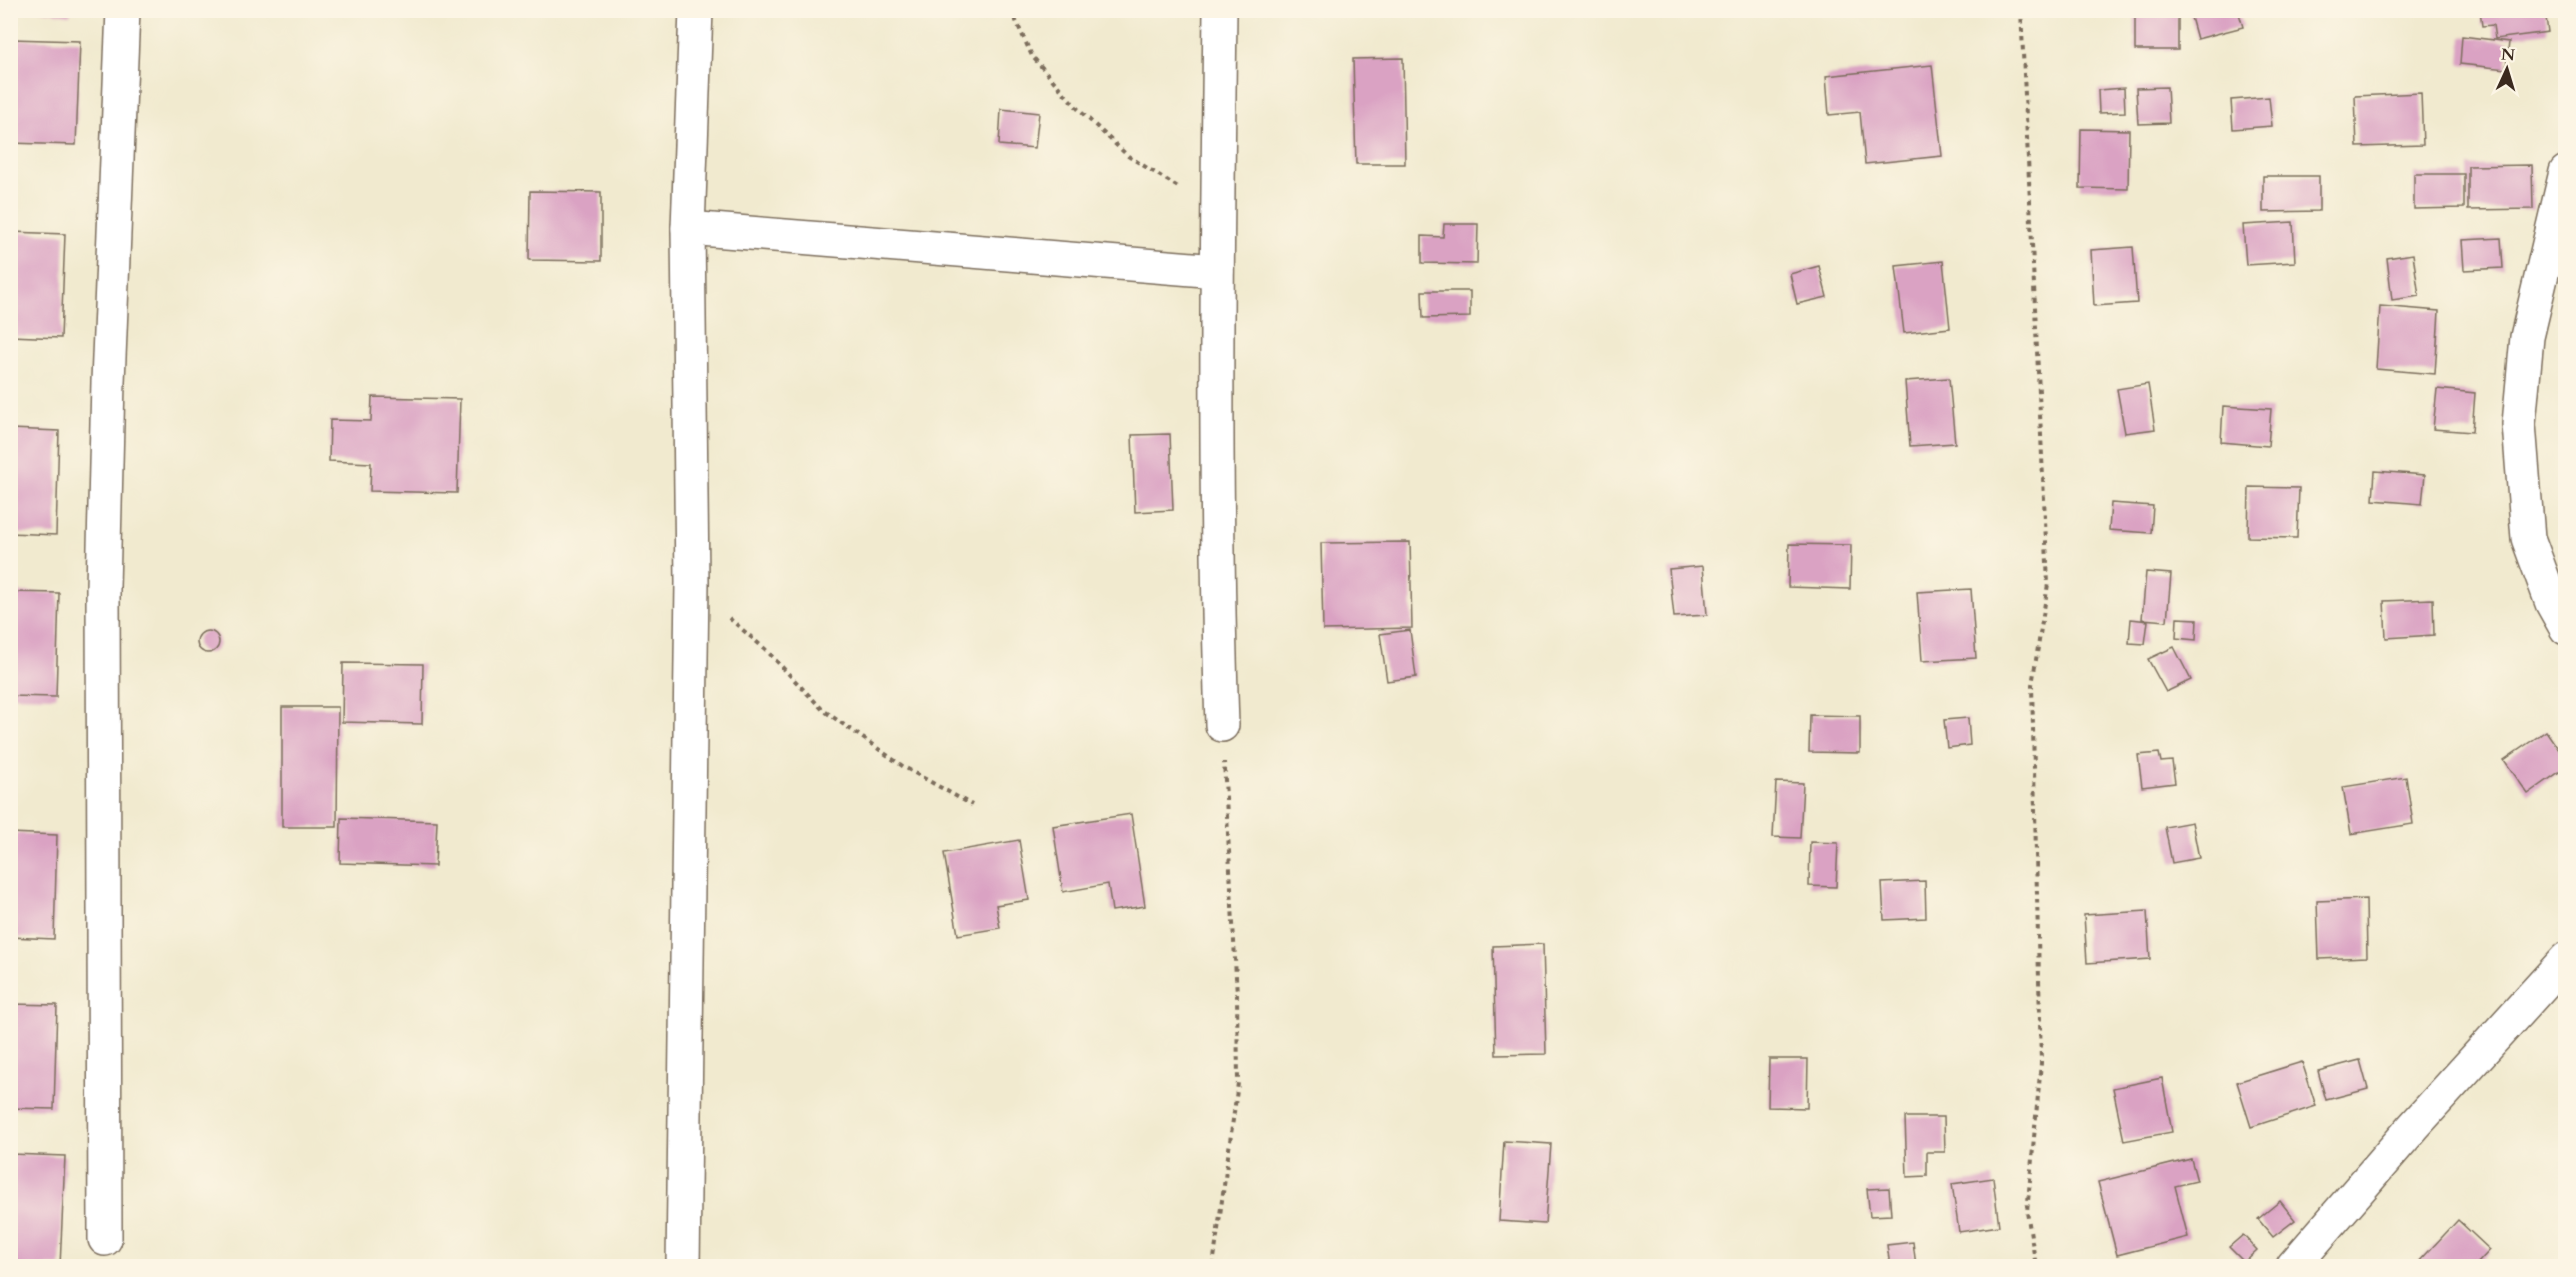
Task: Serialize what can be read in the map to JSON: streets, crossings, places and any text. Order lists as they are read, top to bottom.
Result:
{
  "north": "top"
}
